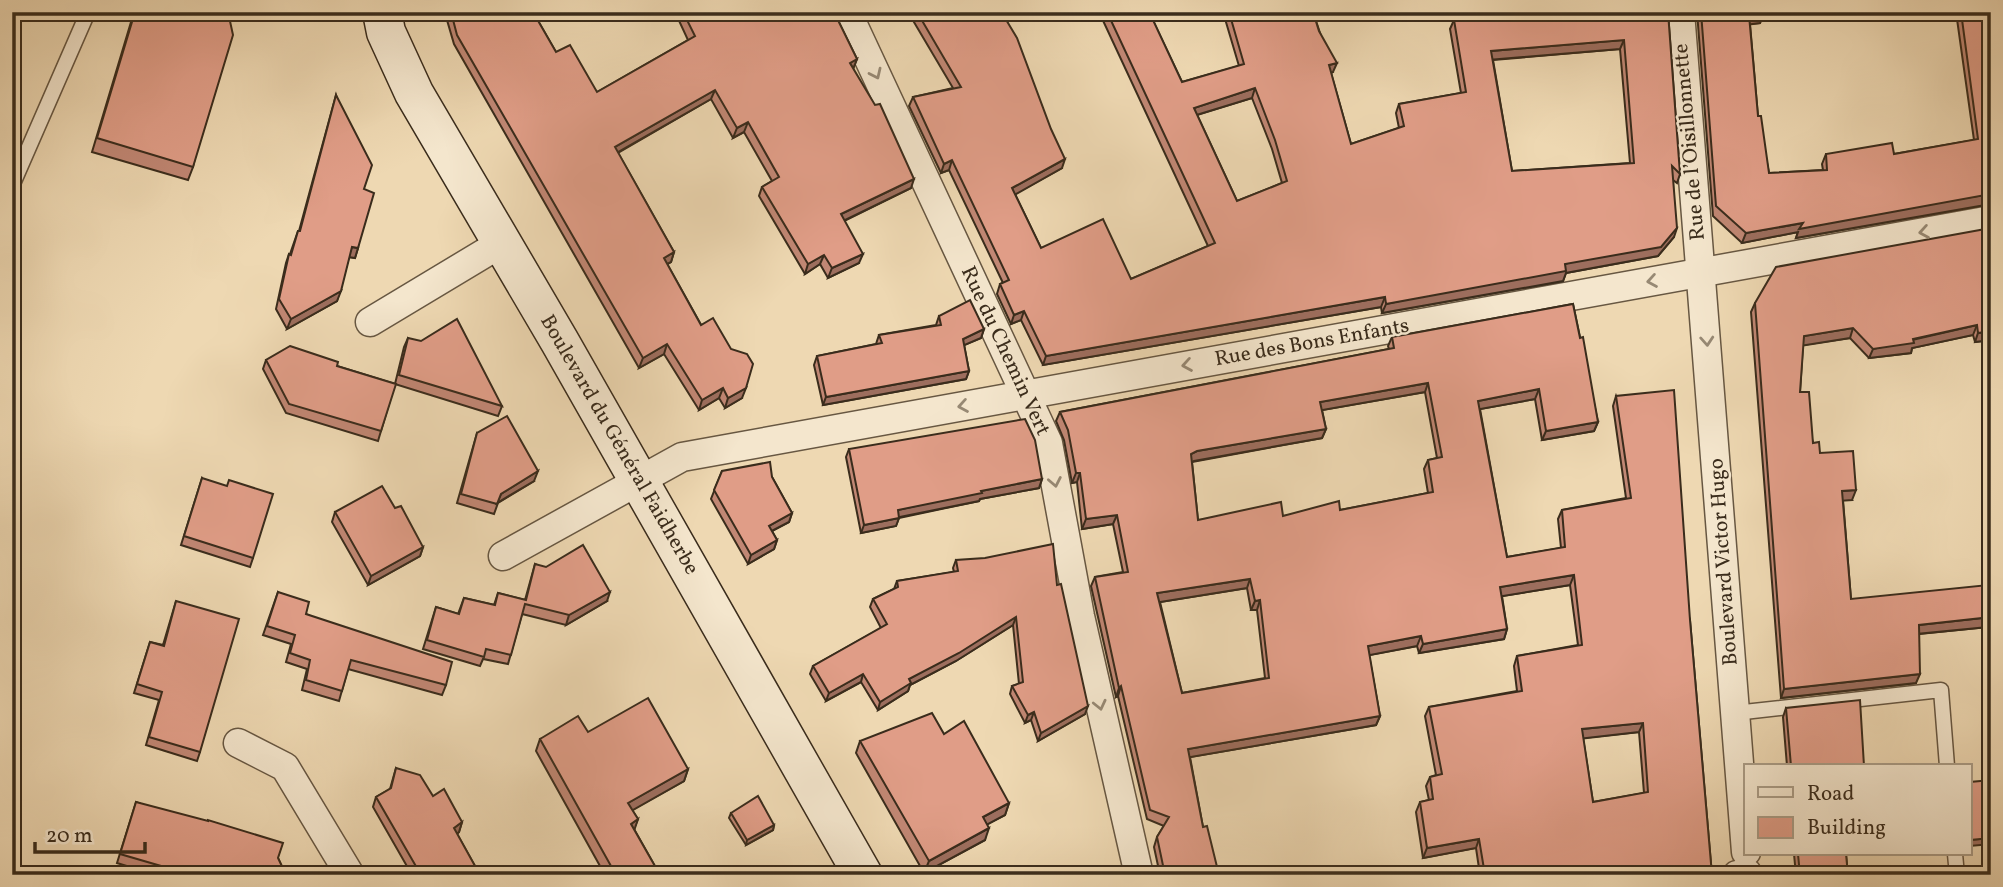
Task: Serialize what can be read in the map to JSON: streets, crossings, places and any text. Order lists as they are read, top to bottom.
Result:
{
  "streets": {
    "main road": ["Boulevard du Général Faidherbe"],
    "street": [
      "Rue de l’Oisillonnette",
      "Rue des Bons Enfants",
      "Rue du Chemin Vert",
      "Boulevard Victor Hugo"
    ]
  },
  "crossings": [
    ["Rue de l’Oisillonnette", "Rue des Bons Enfants"],
    ["Rue de l’Oisillonnette", "Boulevard Victor Hugo"],
    ["Rue des Bons Enfants", "Rue du Chemin Vert"],
    ["Rue des Bons Enfants", "Boulevard du Général Faidherbe"],
    ["Rue des Bons Enfants", "Boulevard Victor Hugo"]
  ],
  "one_way": ["Rue des Bons Enfants", "Rue du Chemin Vert", "Boulevard Victor Hugo"],
  "legend": ["Road", "Building"],
  "scale_bar": "20 m"
}
